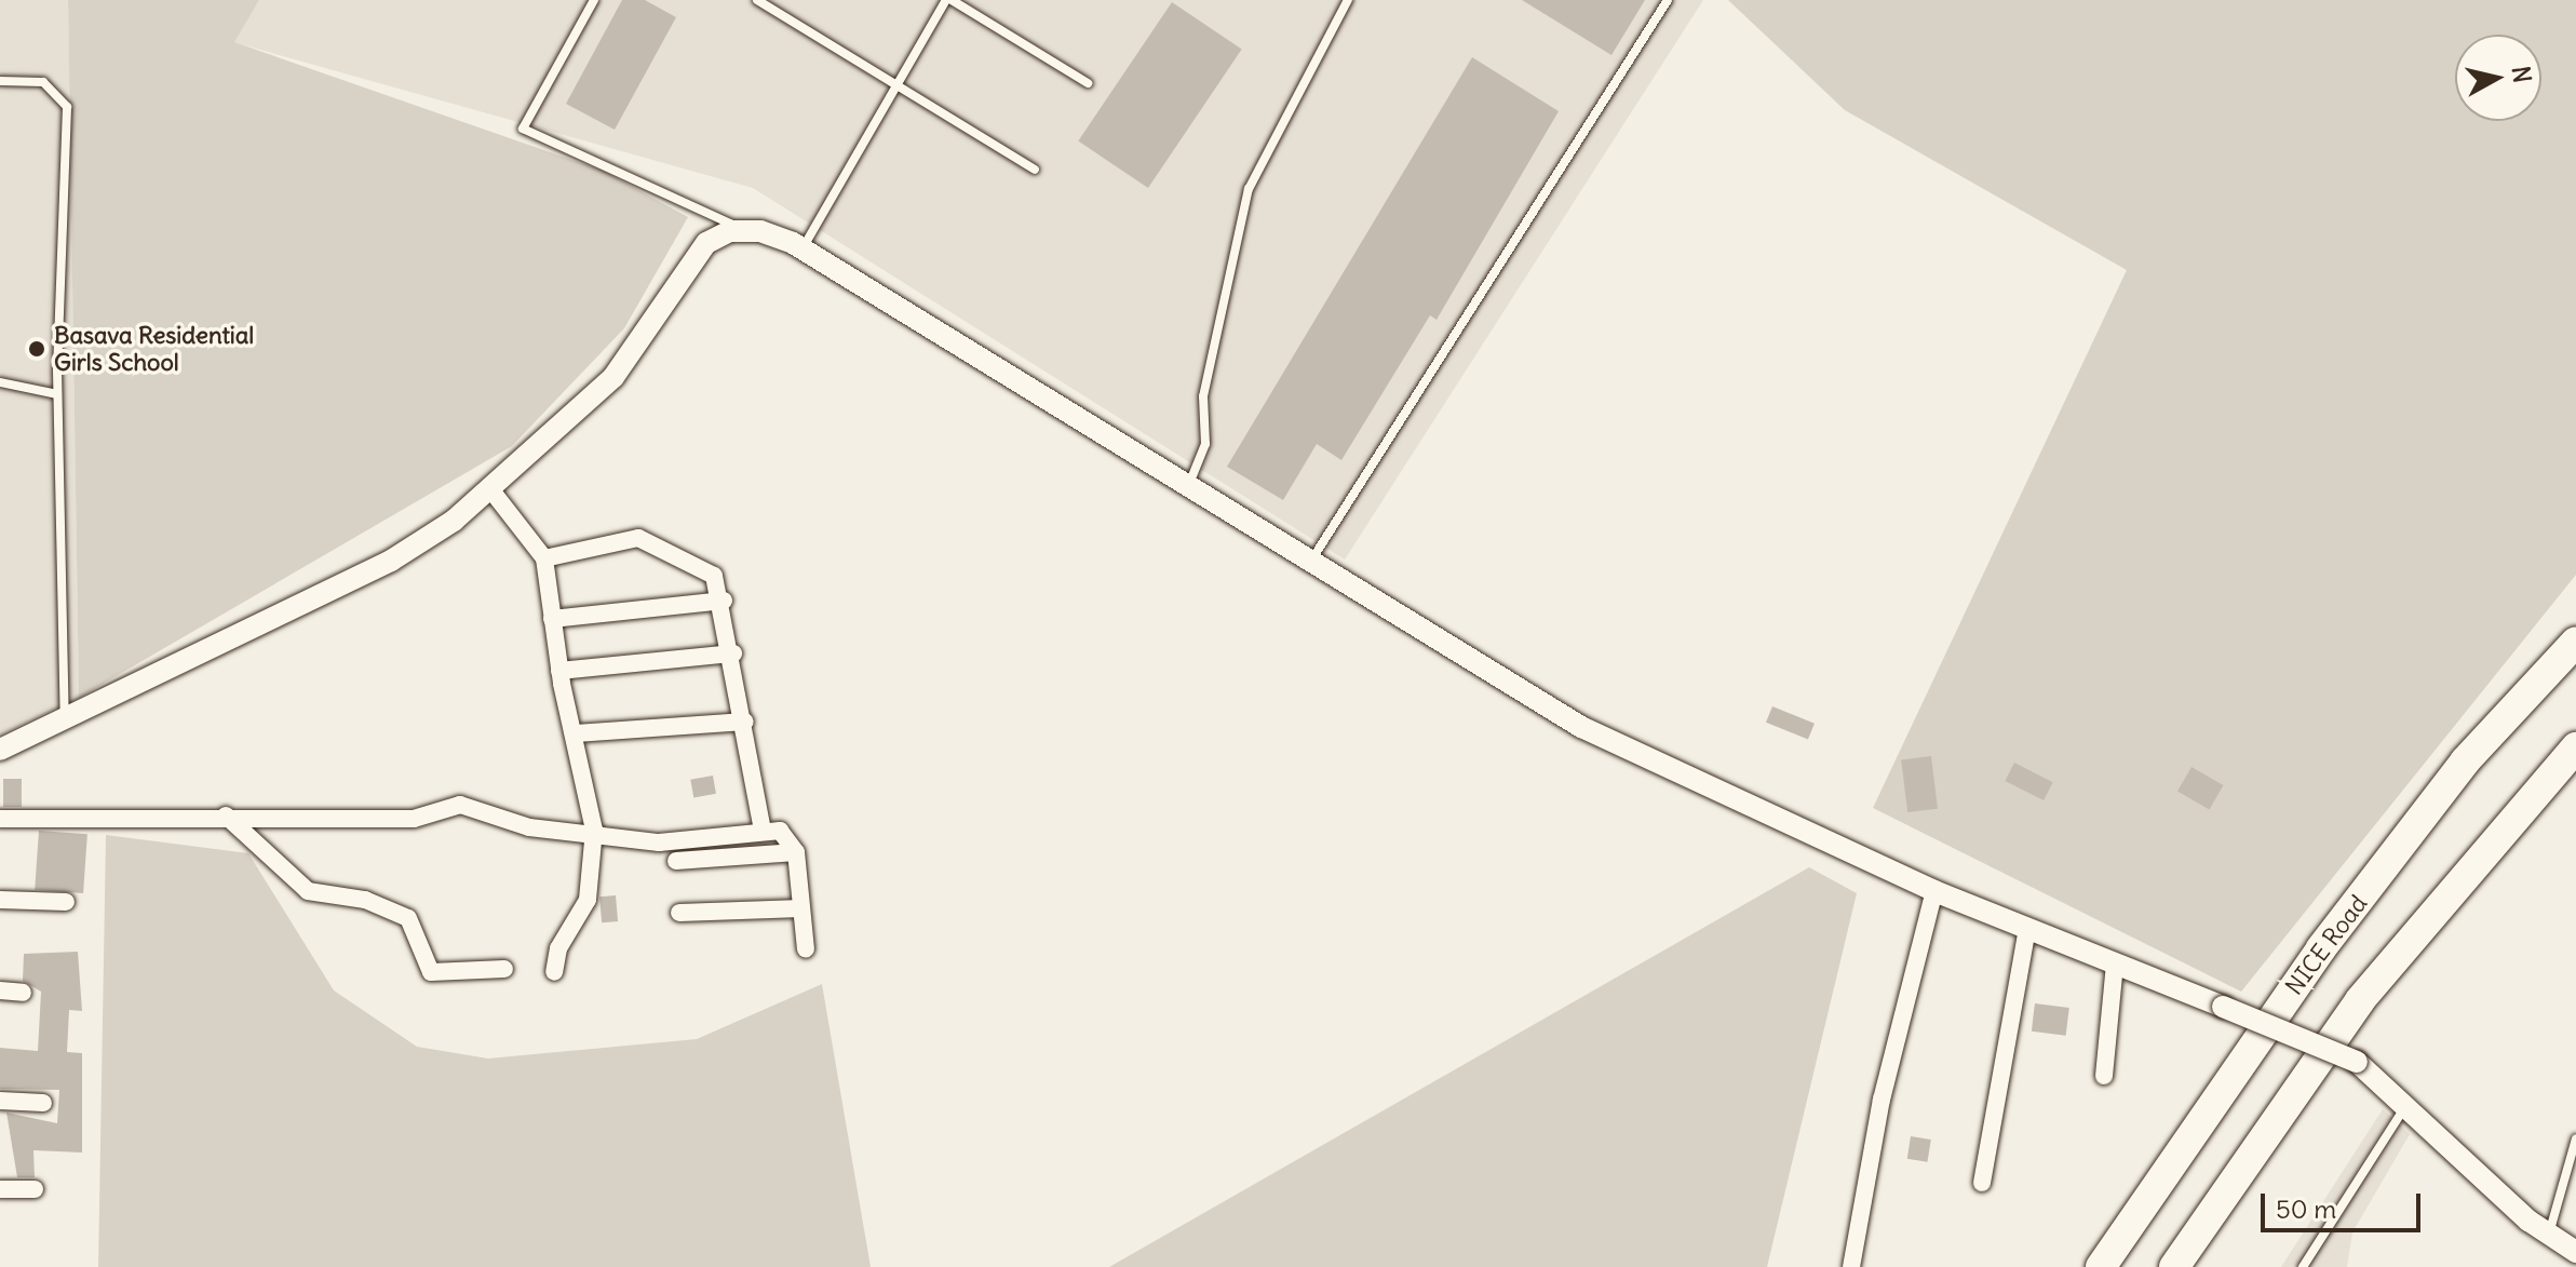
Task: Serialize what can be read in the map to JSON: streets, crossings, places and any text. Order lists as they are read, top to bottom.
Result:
{
  "streets": {
    "highway": ["NICE Road"]
  },
  "places": ["Basava Residential Girls School"],
  "scale_bar": "50 m",
  "north": "right"
}
